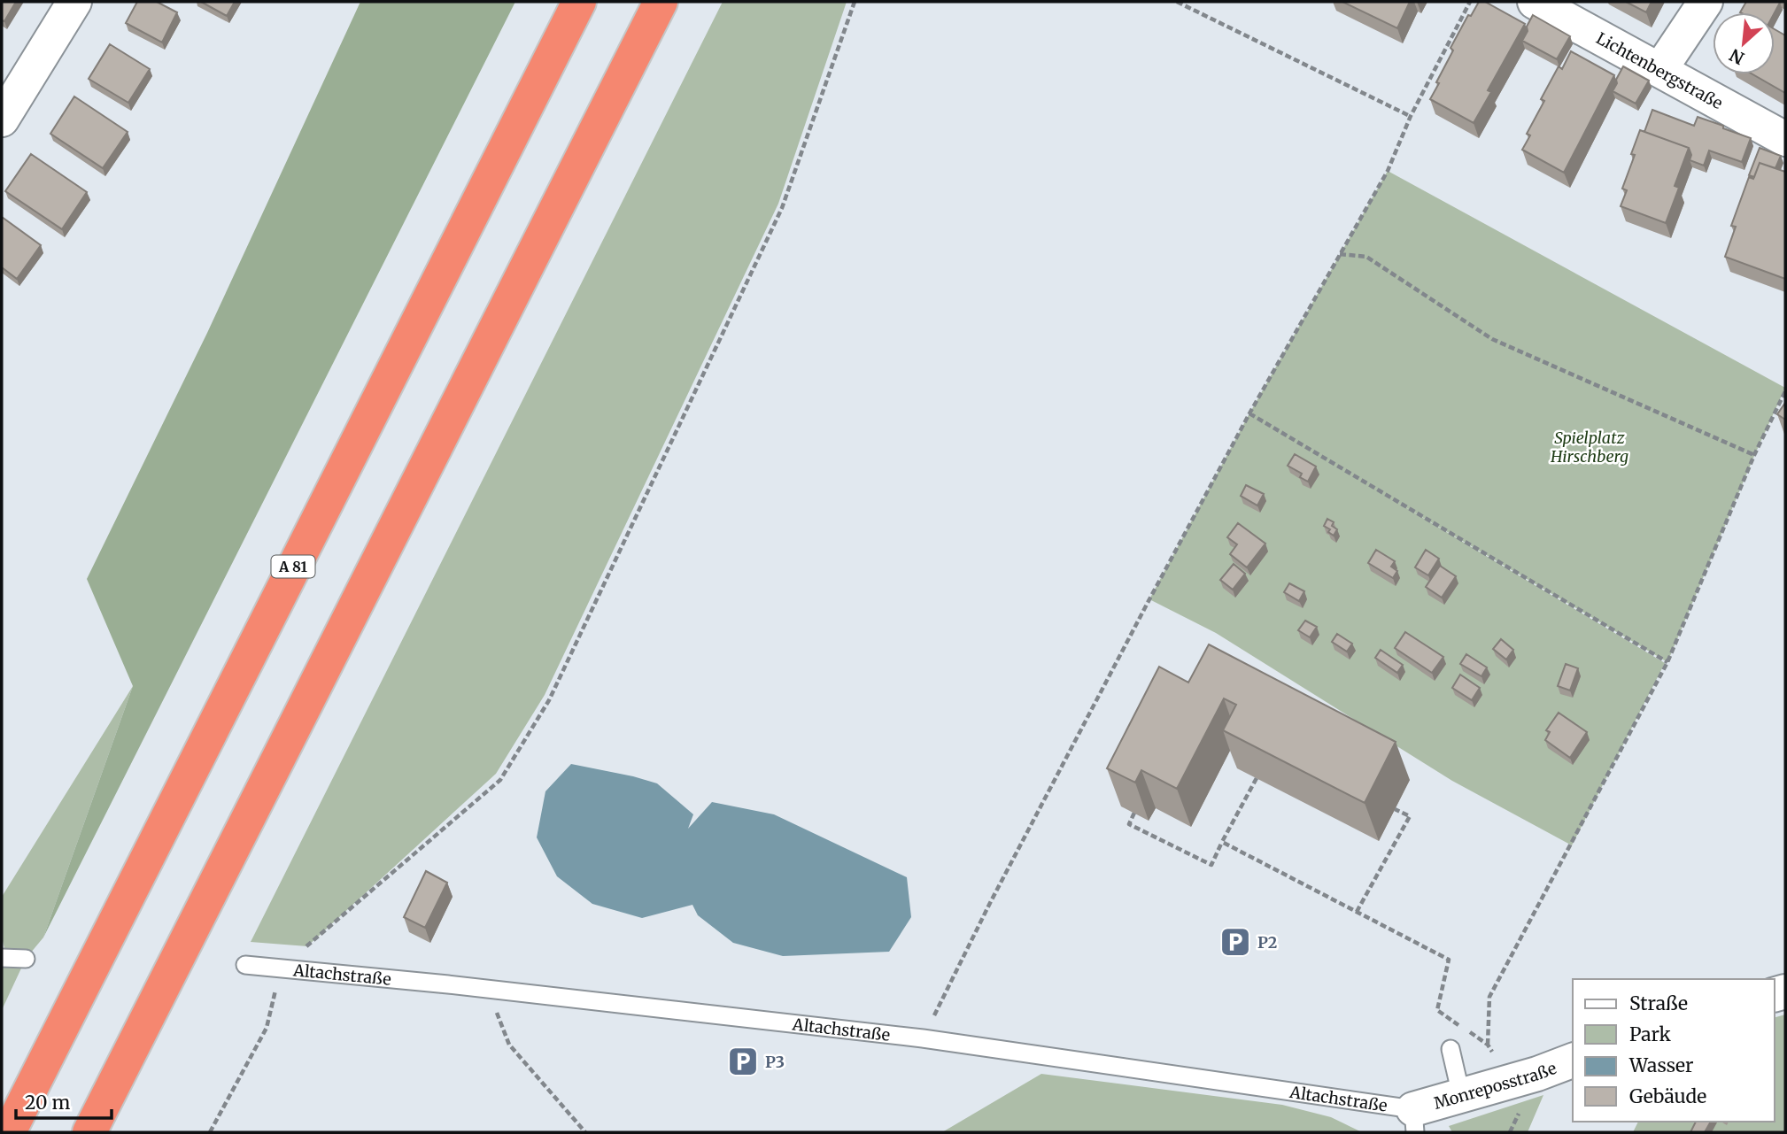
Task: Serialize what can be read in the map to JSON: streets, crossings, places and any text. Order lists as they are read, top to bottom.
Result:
{
  "streets": {
    "highway": ["A 81"],
    "street": ["Lichtenbergstraße", "Monreposstraße"],
    "lane": ["Altachstraße"]
  },
  "crossings": [
    ["Altachstraße", "Monreposstraße"]
  ],
  "parks": ["Spielplatz Hirschberg"],
  "places": {
    "parking": ["P2", "P3"]
  },
  "legend": [
    "Straße",
    "Park",
    "Wasser",
    "Gebäude"
  ],
  "scale_bar": "20 m",
  "north": "bottom left"
}
